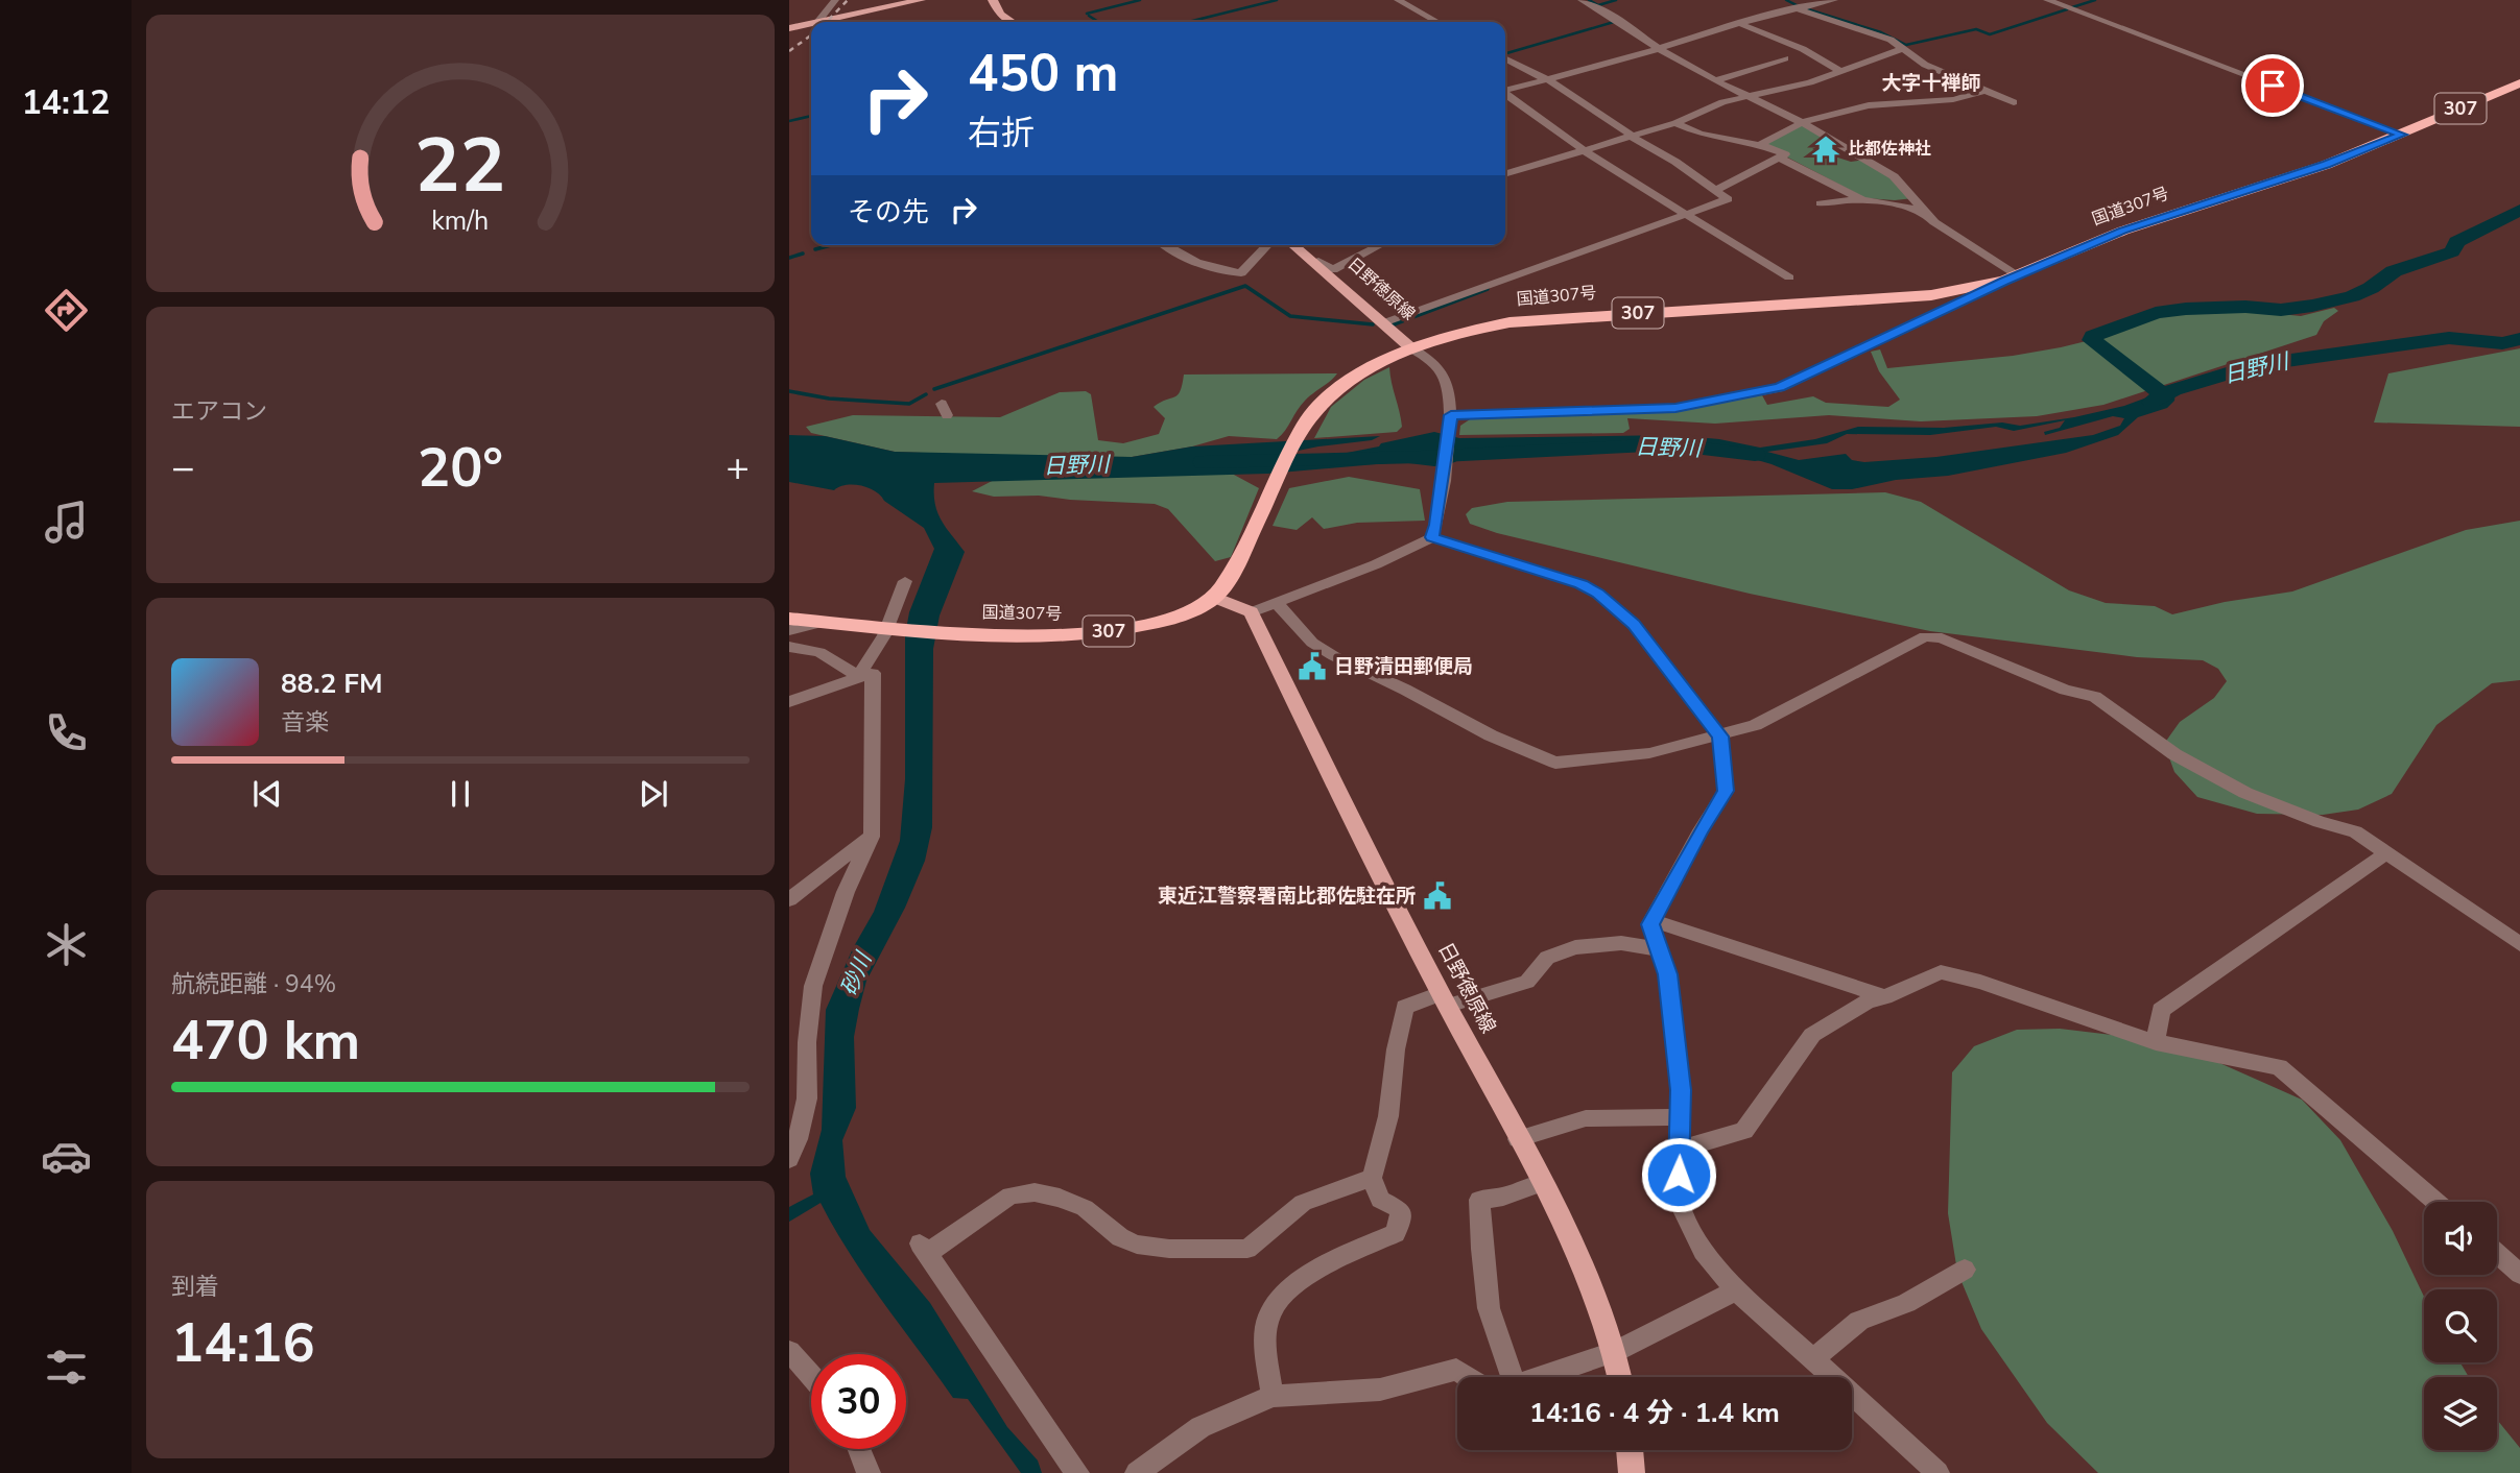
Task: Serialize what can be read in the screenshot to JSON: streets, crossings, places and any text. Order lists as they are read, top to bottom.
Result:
{
  "streets": {
    "highway": ["307", "国道307号"],
    "main road": ["日野徳原線"]
  },
  "crossings": [
    ["国道307号", "日野徳原線"]
  ],
  "districts": ["大字十禅師"],
  "water": ["日野川", "砂川"],
  "places": {
    "temple": ["比都佐神社"],
    "public building": ["日野清田郵便局", "東近江警察署南比郡佐駐在所"]
  },
  "page": {
    "tabs": "14:12",
    "turn": ["450 m", "右折"],
    "then": "その先",
    "tile": [
      "エアコン",
      ["航続距離 · 94%", "470 km"],
      ["到着", "14:16"]
    ],
    "heat": ["−", "20°", "+"],
    "song": ["88.2 FM", "音楽"],
    "limit": "30",
    "trip": "14:16 · 4 分 · 1.4 km",
    "gauge": ["22", "km/h"]
  }
}
